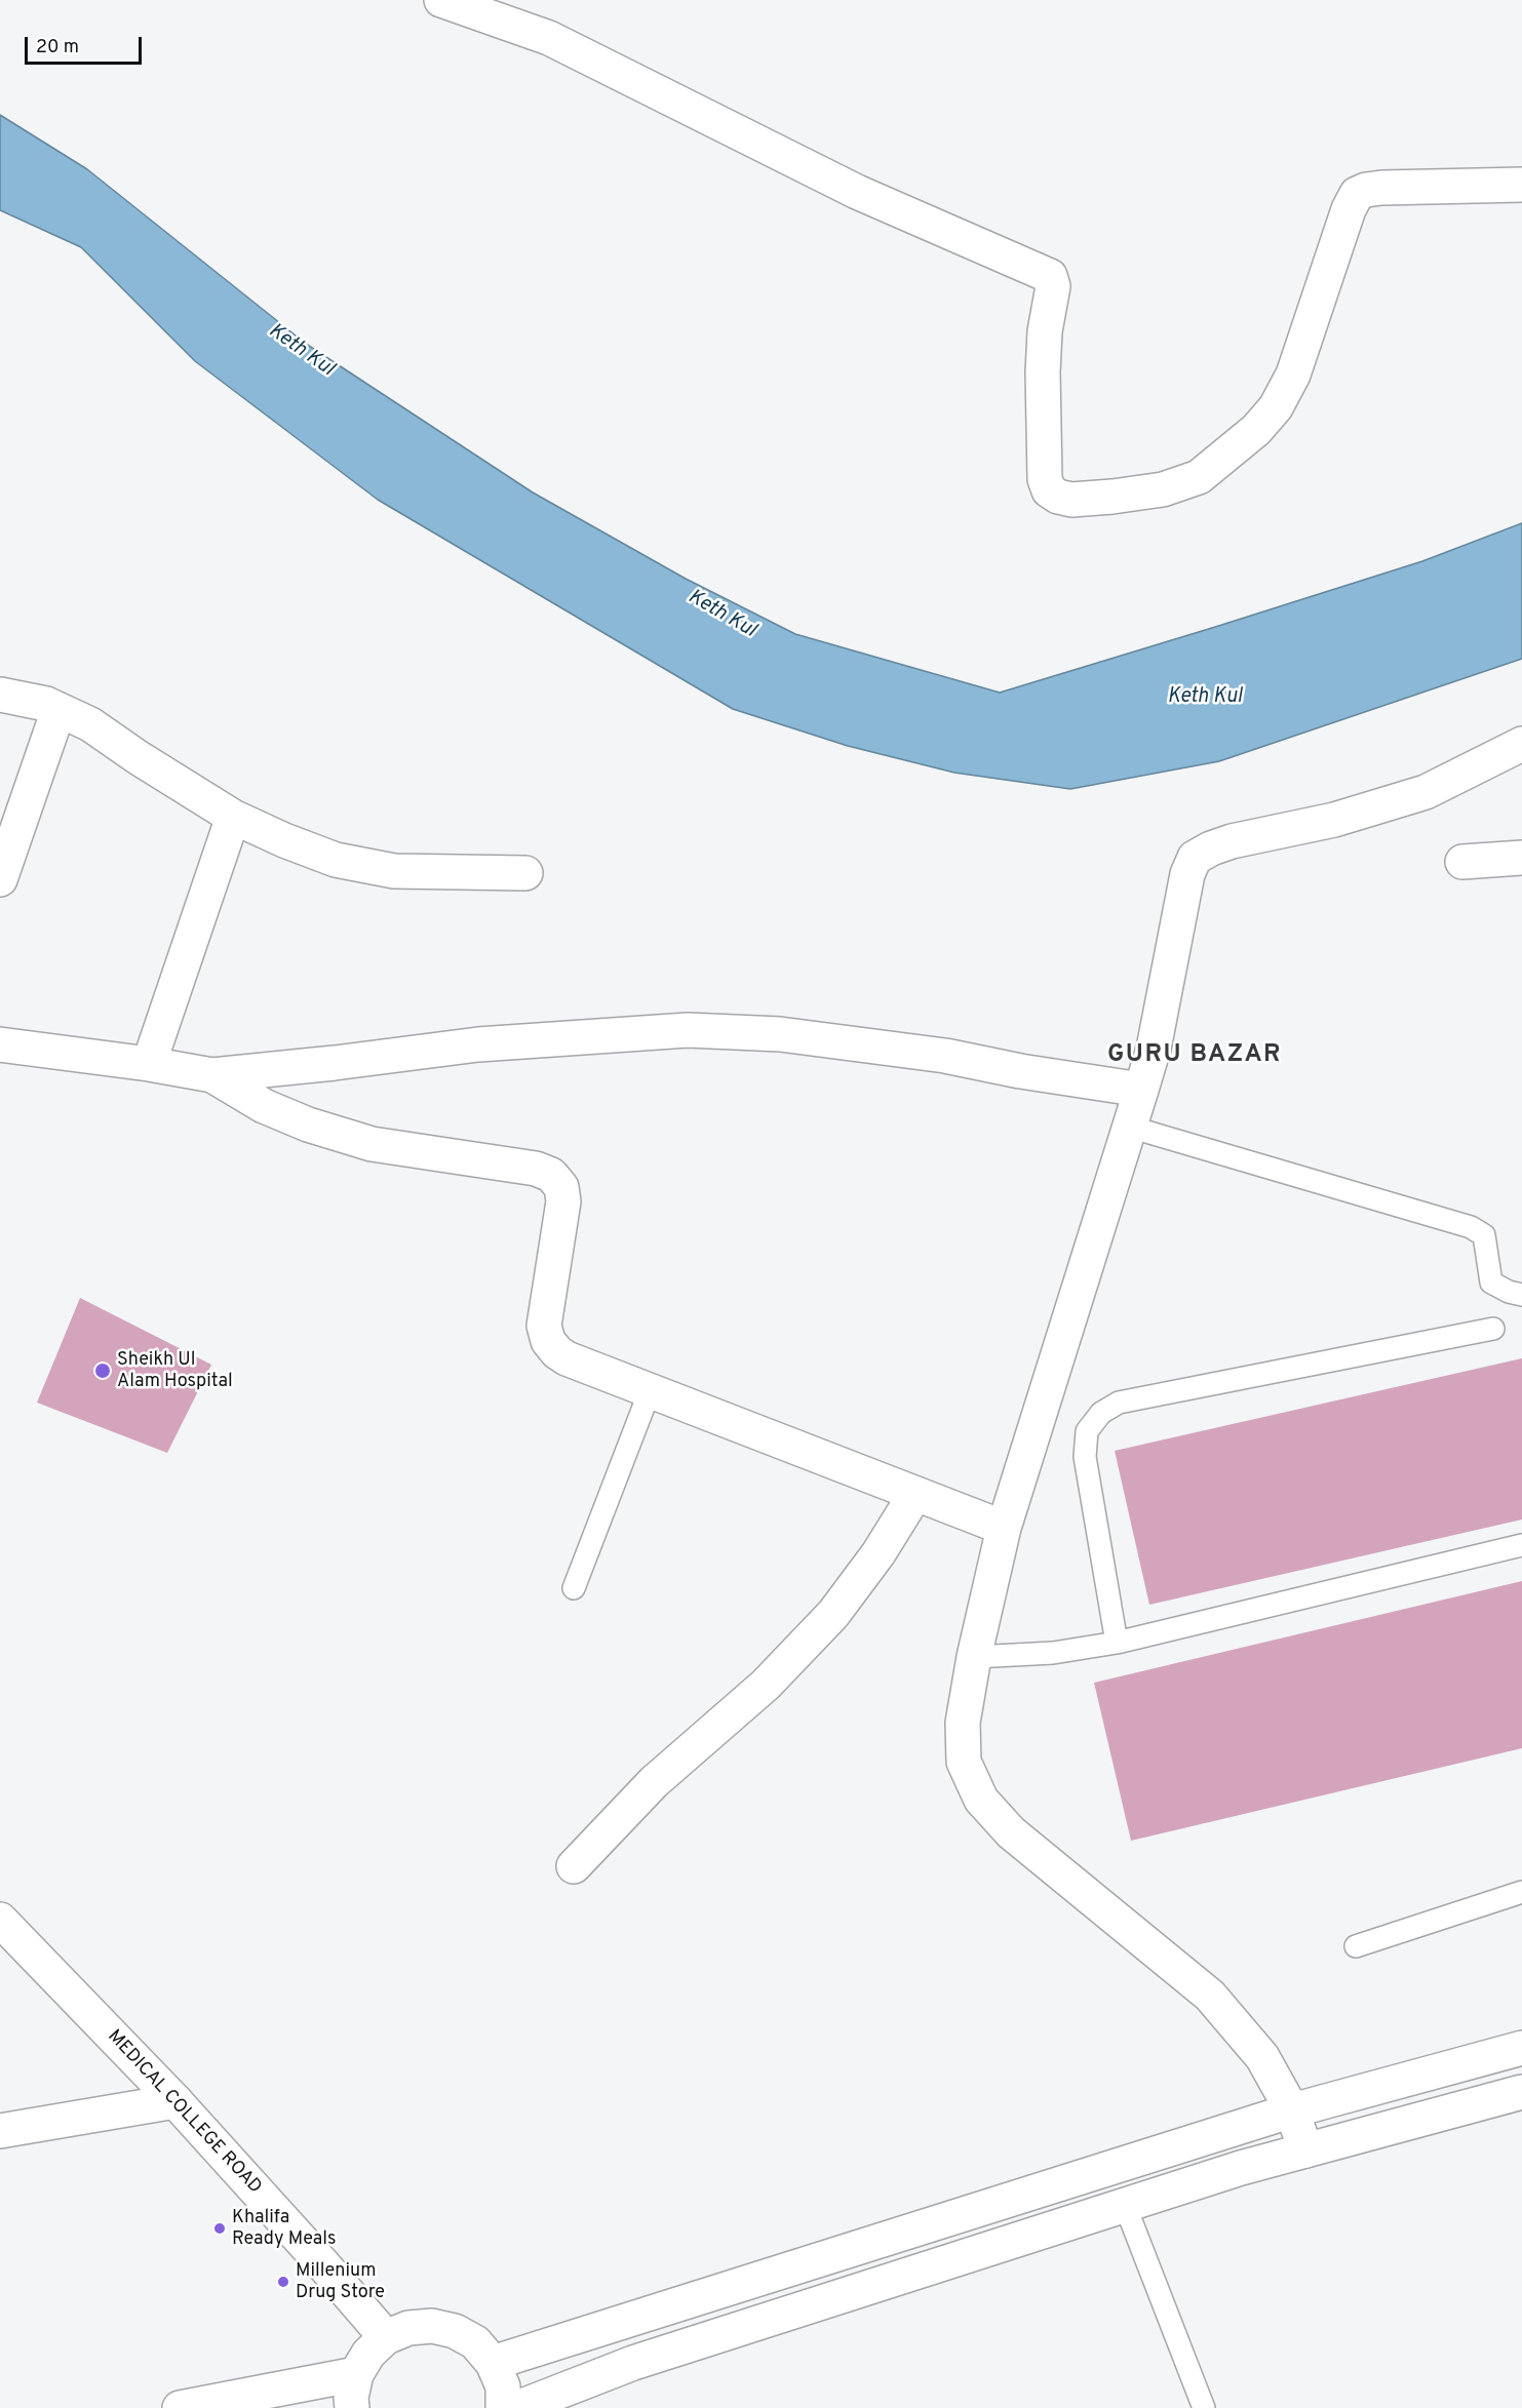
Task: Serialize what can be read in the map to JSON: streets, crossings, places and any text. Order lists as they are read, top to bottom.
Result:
{
  "streets": {
    "street": ["MEDICAL COLLEGE ROAD"]
  },
  "districts": ["GURU BAZAR"],
  "water": ["Keth Kul"],
  "places": ["Sheikh Ul Alam Hospital", "Khalifa Ready Meals", "Millenium Drug Store"],
  "scale_bar": "20 m"
}
